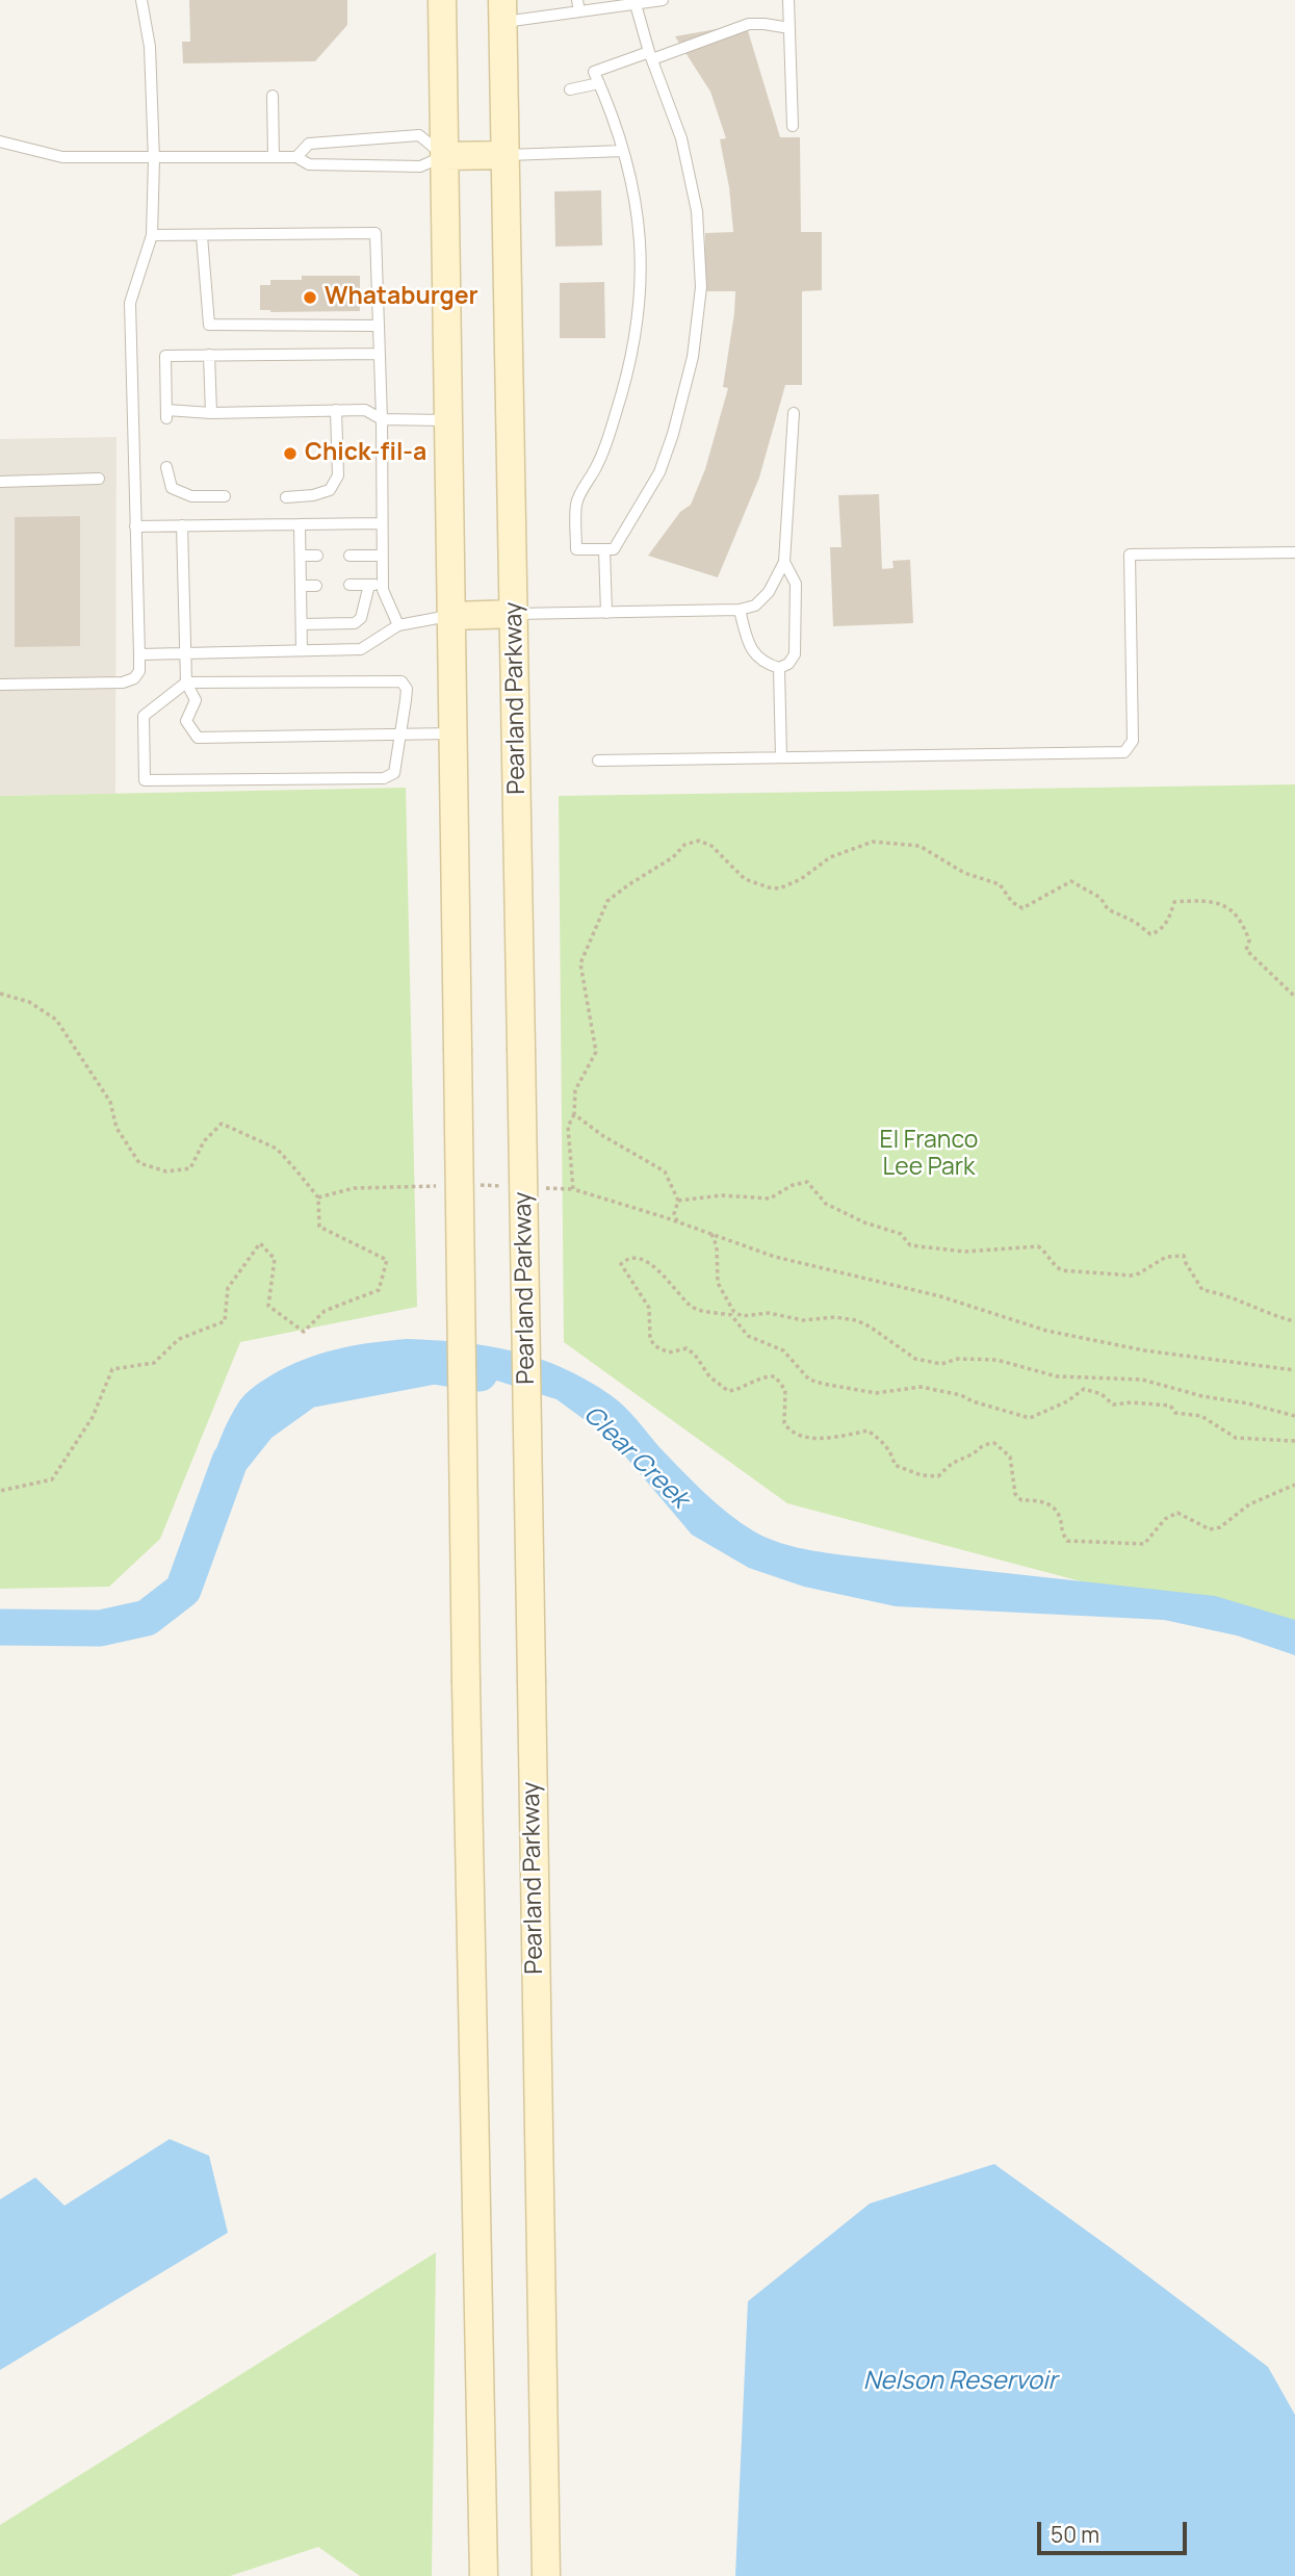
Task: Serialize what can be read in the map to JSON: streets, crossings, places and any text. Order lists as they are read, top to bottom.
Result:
{
  "streets": {
    "main road": ["Pearland Parkway"]
  },
  "water": ["Clear Creek", "Nelson Reservoir"],
  "parks": ["El Franco Lee Park"],
  "places": ["Whataburger", "Chick-fil-a"],
  "scale_bar": "50 m"
}
